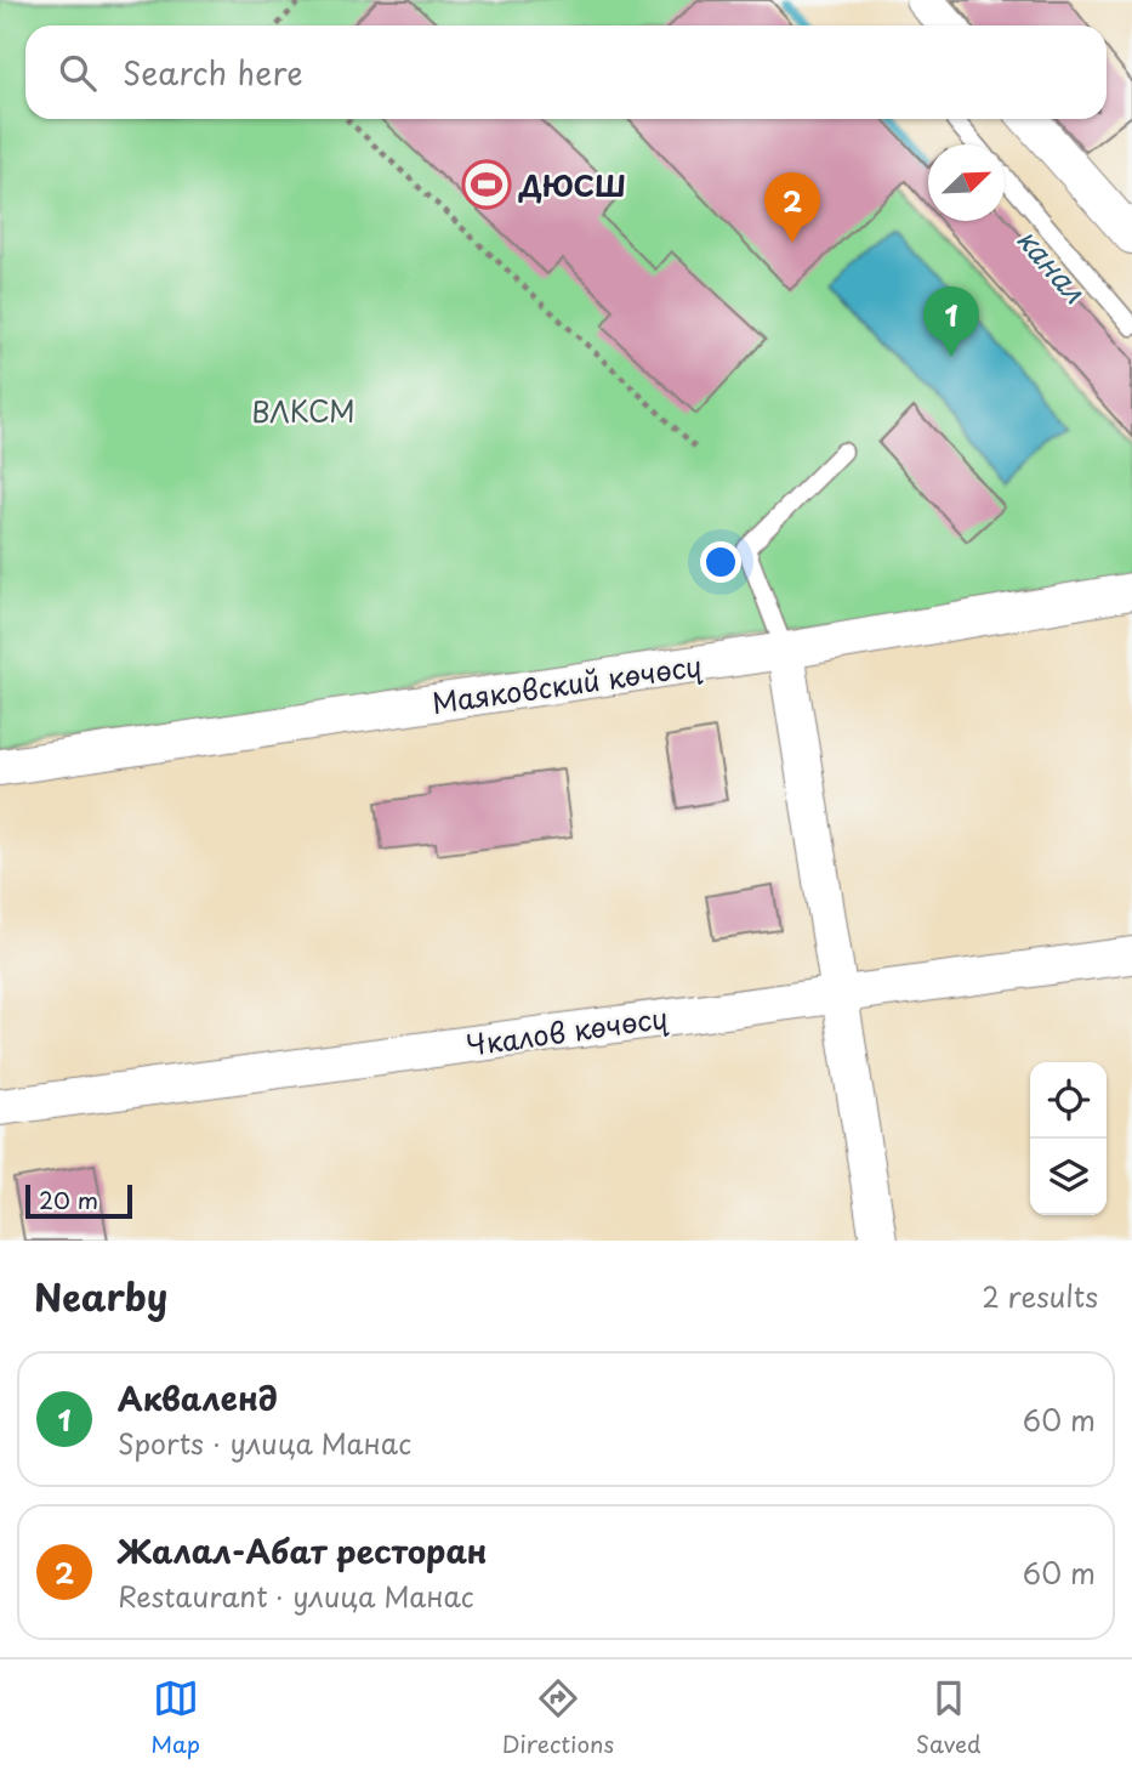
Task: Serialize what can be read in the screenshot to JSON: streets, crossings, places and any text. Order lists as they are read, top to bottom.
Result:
{
  "streets": {
    "street": ["Маяковский көчөсү", "Чкалов көчөсү"]
  },
  "water": ["канал"],
  "parks": ["ВЛКСМ"],
  "places": {
    "sports": ["ДЮСШ"]
  },
  "scale_bar": "20 m",
  "north": "top right",
  "page": {
    "search": "Search here",
    "pins": ["2", "1"],
    "scale": "20 m",
    "heading": ["Nearby", "2 results"],
    "list": [
      {
        "mark": "1",
        "name": "Акваленд",
        "note": "Sports · улица Манас",
        "value": "60 m"
      },
      {
        "mark": "2",
        "name": "Жалал-Абат ресторан",
        "note": "Restaurant · улица Манас",
        "value": "60 m"
      }
    ],
    "nav": ["Map", "Directions", "Saved"]
  }
}
